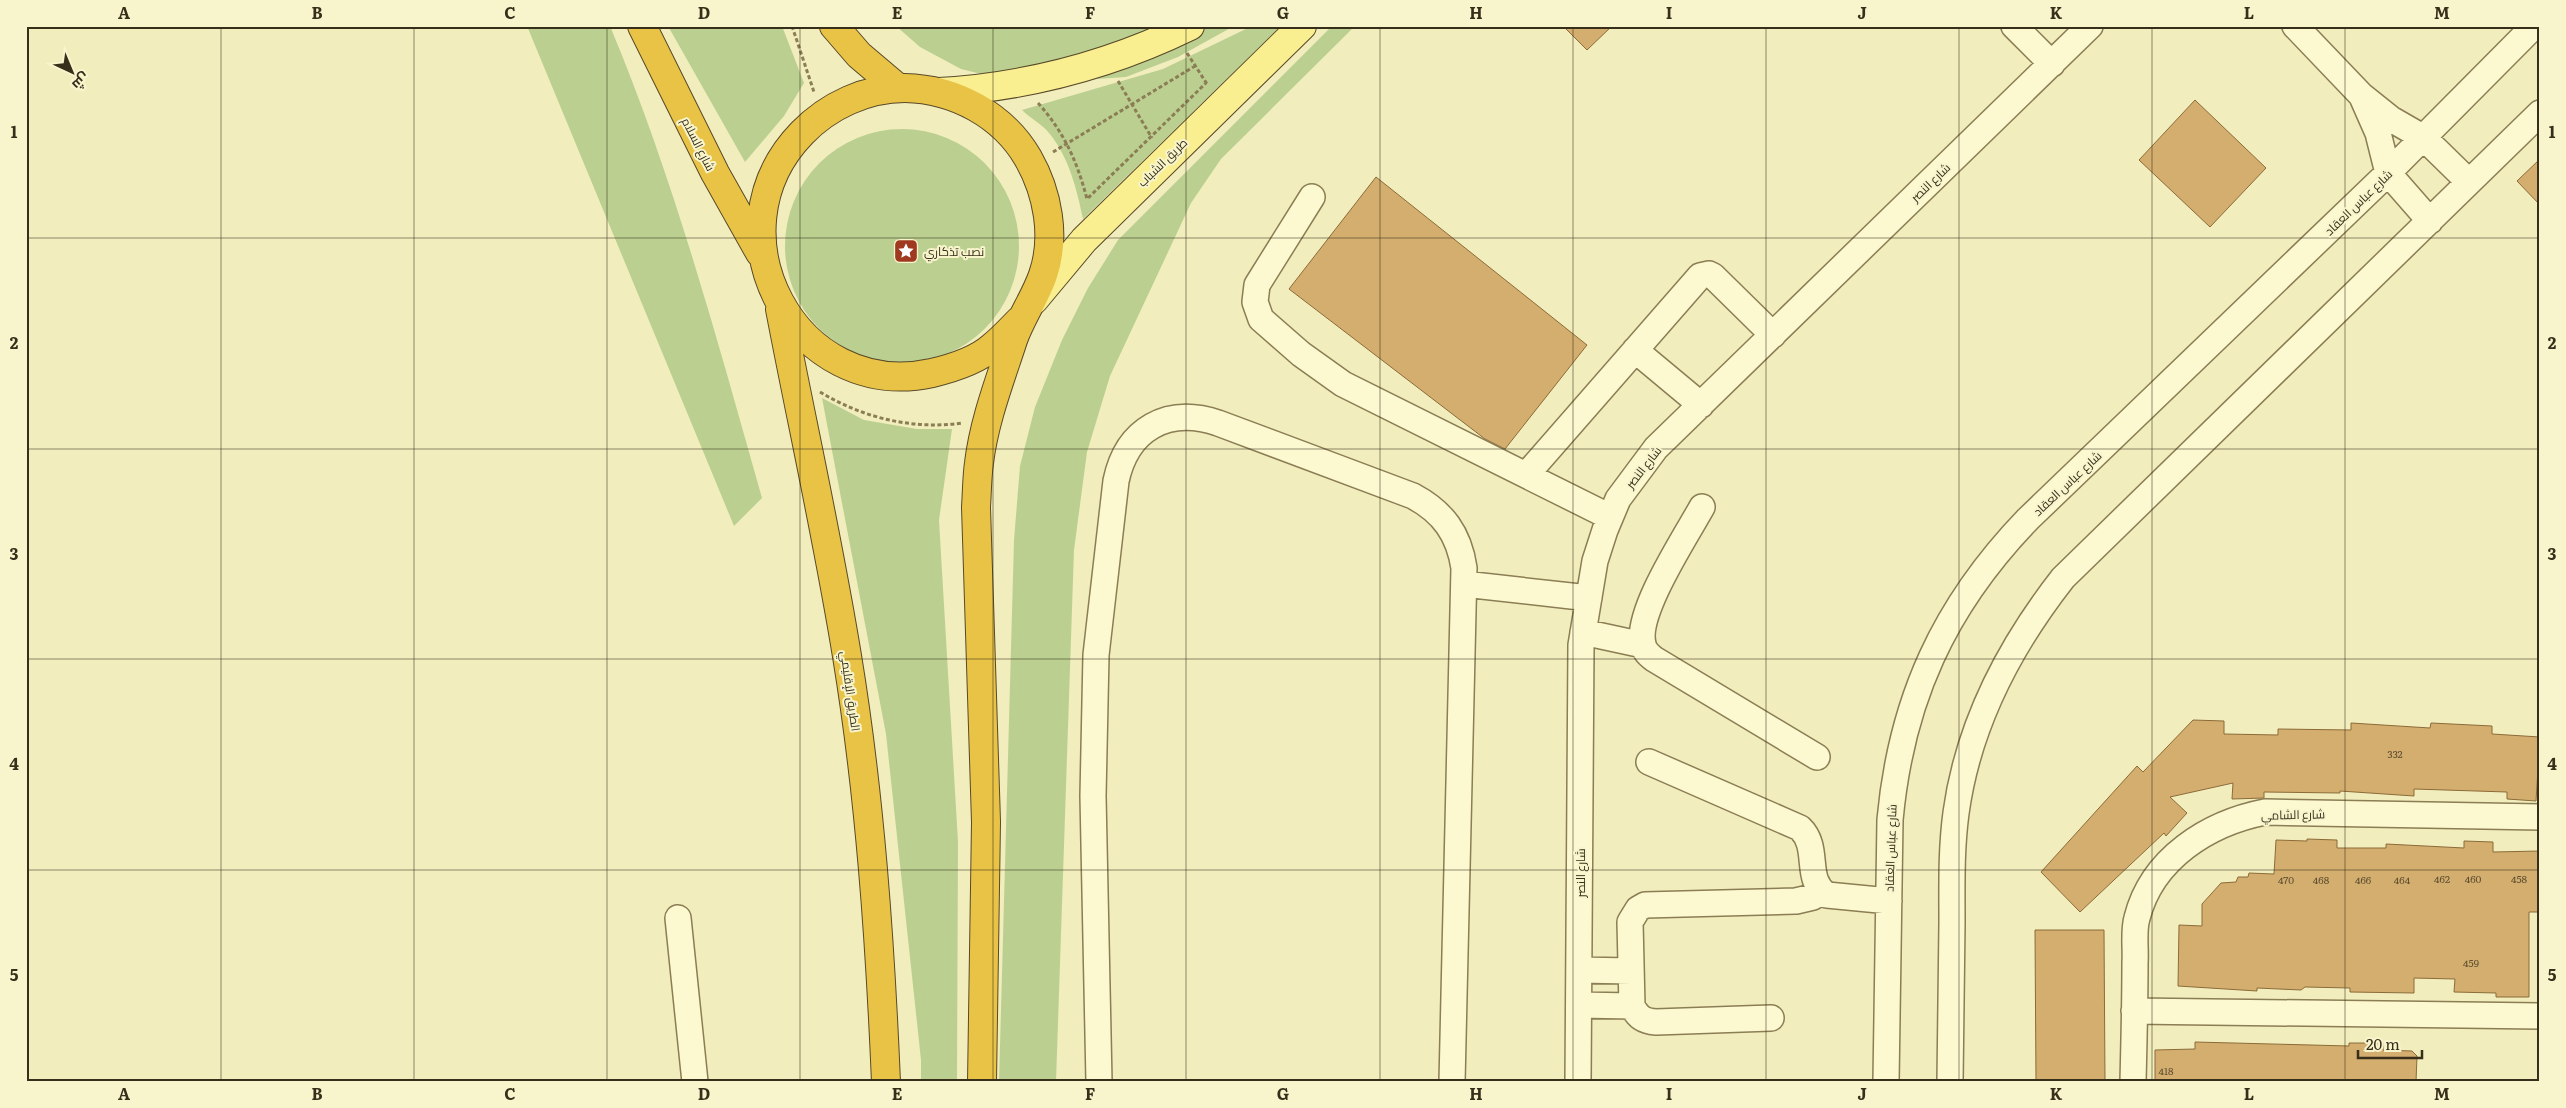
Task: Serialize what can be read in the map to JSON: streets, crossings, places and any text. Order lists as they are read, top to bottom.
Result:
{
  "streets": {
    "highway": ["شارع السلام", "الطريق الإقليمي"],
    "main road": ["طريق الشباب"],
    "street": ["شارع النصر", "شارع عباس العقاد", "شارع الشامي"]
  },
  "places": {
    "place": ["نصب تذكاري"]
  },
  "house_numbers": [
    "332",
    "462",
    "460",
    "458",
    "470",
    "468",
    "466",
    "464",
    "459",
    "418"
  ],
  "scale_bar": "20 m",
  "north": "bottom right",
  "grid": {
    "columns": [
      "A",
      "B",
      "C",
      "D",
      "E",
      "F",
      "G",
      "H",
      "I",
      "J",
      "K",
      "L",
      "M"
    ],
    "rows": [
      "1",
      "2",
      "3",
      "4",
      "5"
    ]
  }
}
